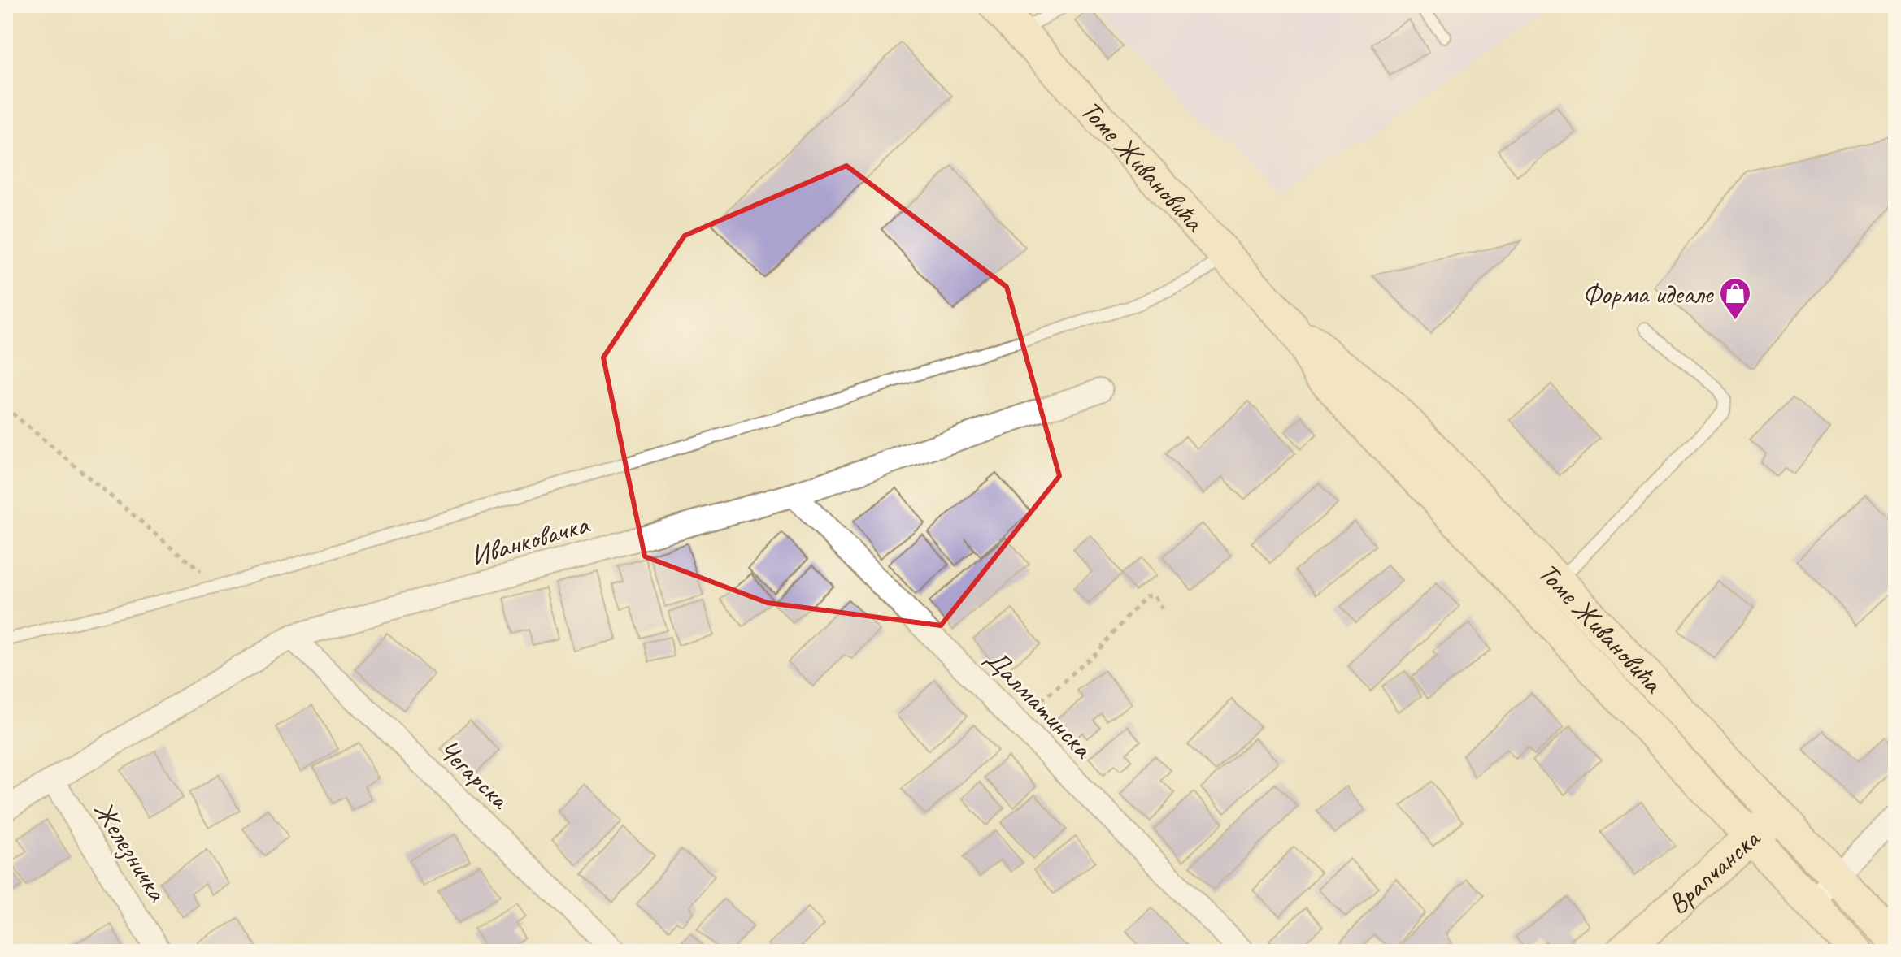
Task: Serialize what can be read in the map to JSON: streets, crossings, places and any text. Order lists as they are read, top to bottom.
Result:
{
  "streets": {
    "main road": ["Томе Живановића", "Врапчанска"],
    "street": [
      "Иванковачка",
      "Далматинска",
      "Чегарска",
      "Железничка"
    ]
  },
  "crossings": [
    ["Томе Живановића", "Врапчанска"],
    ["Иванковачка", "Далматинска"],
    ["Иванковачка", "Чегарска"],
    ["Иванковачка", "Железничка"]
  ],
  "places": {
    "shop": ["Форма идеале"]
  }
}
